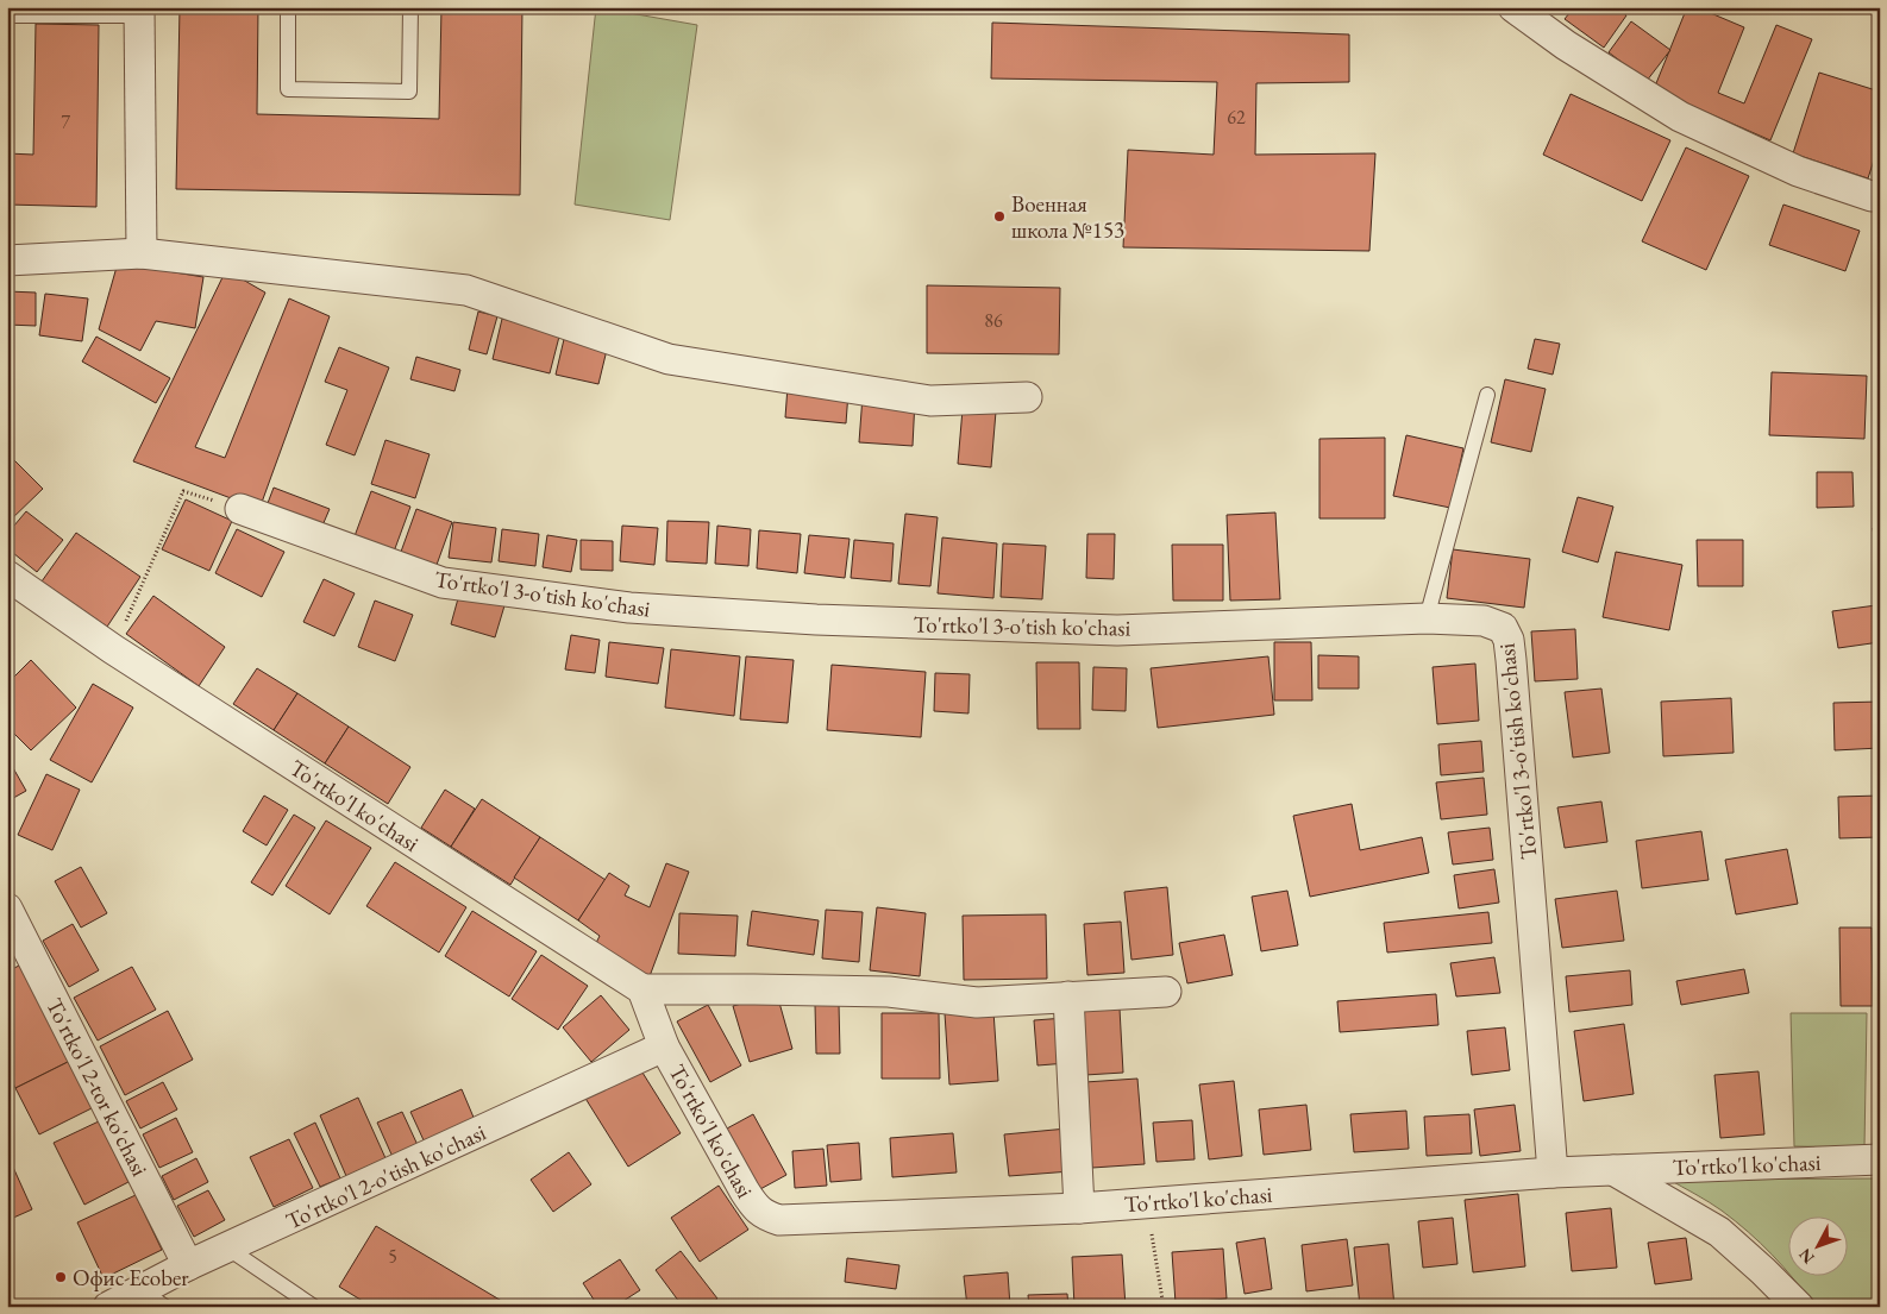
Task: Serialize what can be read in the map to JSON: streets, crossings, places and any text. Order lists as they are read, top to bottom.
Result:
{
  "streets": {
    "street": [
      "To'rtko'l 3-o'tish ko'chasi",
      "To'rtko'l ko'chasi",
      "To'rtko'l 2-tor ko'chasi",
      "To'rtko'l 2-o'tish ko'chasi"
    ]
  },
  "crossings": [
    ["To'rtko'l 3-o'tish ko'chasi", "To'rtko'l ko'chasi"],
    ["To'rtko'l ko'chasi", "To'rtko'l 2-o'tish ko'chasi"],
    ["To'rtko'l 2-tor ko'chasi", "To'rtko'l 2-o'tish ko'chasi"]
  ],
  "places": ["Военная школа №153", "Офис Ecober"],
  "house_numbers": [
    "62",
    "7",
    "86",
    "5"
  ],
  "north": "bottom left"
}
